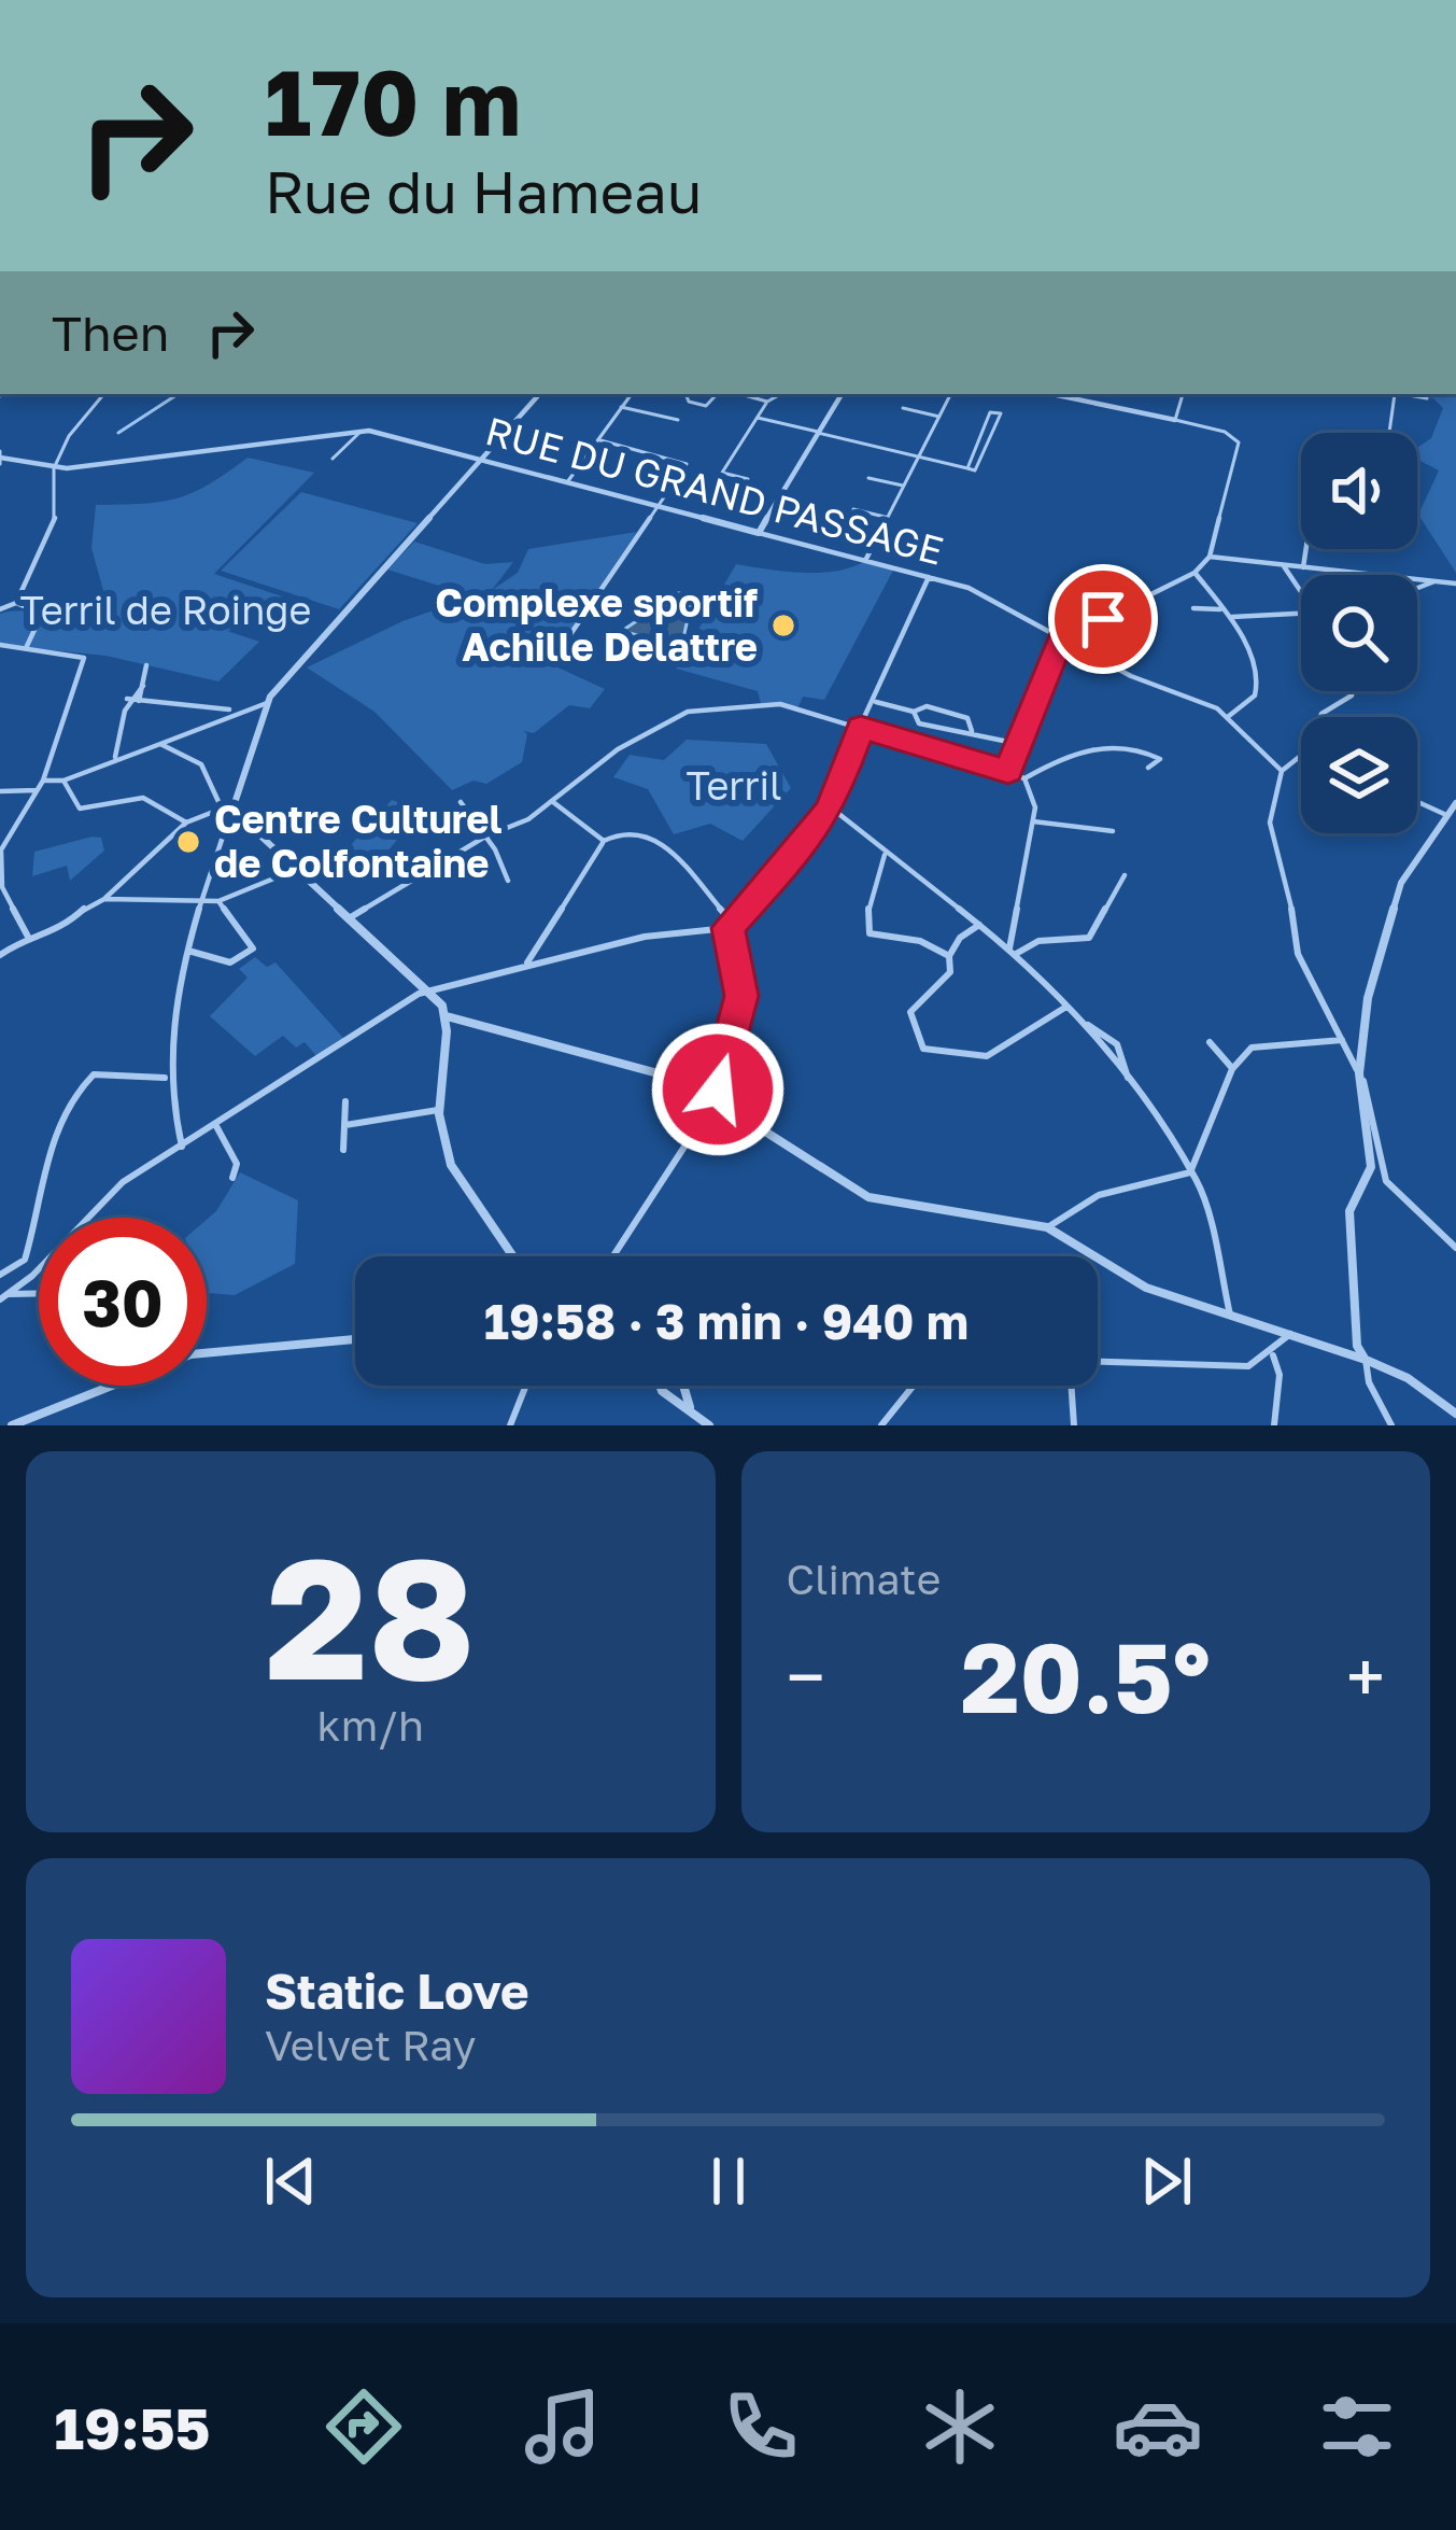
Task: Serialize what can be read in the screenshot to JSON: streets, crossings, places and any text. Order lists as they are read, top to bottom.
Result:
{
  "streets": {
    "street": ["RUE DU GRAND PASSAGE"]
  },
  "parks": ["Terril de Roinge", "Terril"],
  "places": ["Complexe sportif Achille Delattre", "Centre Culturel de Colfontaine"],
  "page": {
    "turn": ["170 m", "Rue du Hameau"],
    "then": "Then",
    "limit": "30",
    "trip": "19:58 · 3 min · 940 m",
    "tile": [
      ["28", "km/h"],
      "Climate"
    ],
    "heat": ["−", "20.5°", "+"],
    "song": ["Static Love", "Velvet Ray"],
    "tabs": "19:55"
  }
}
